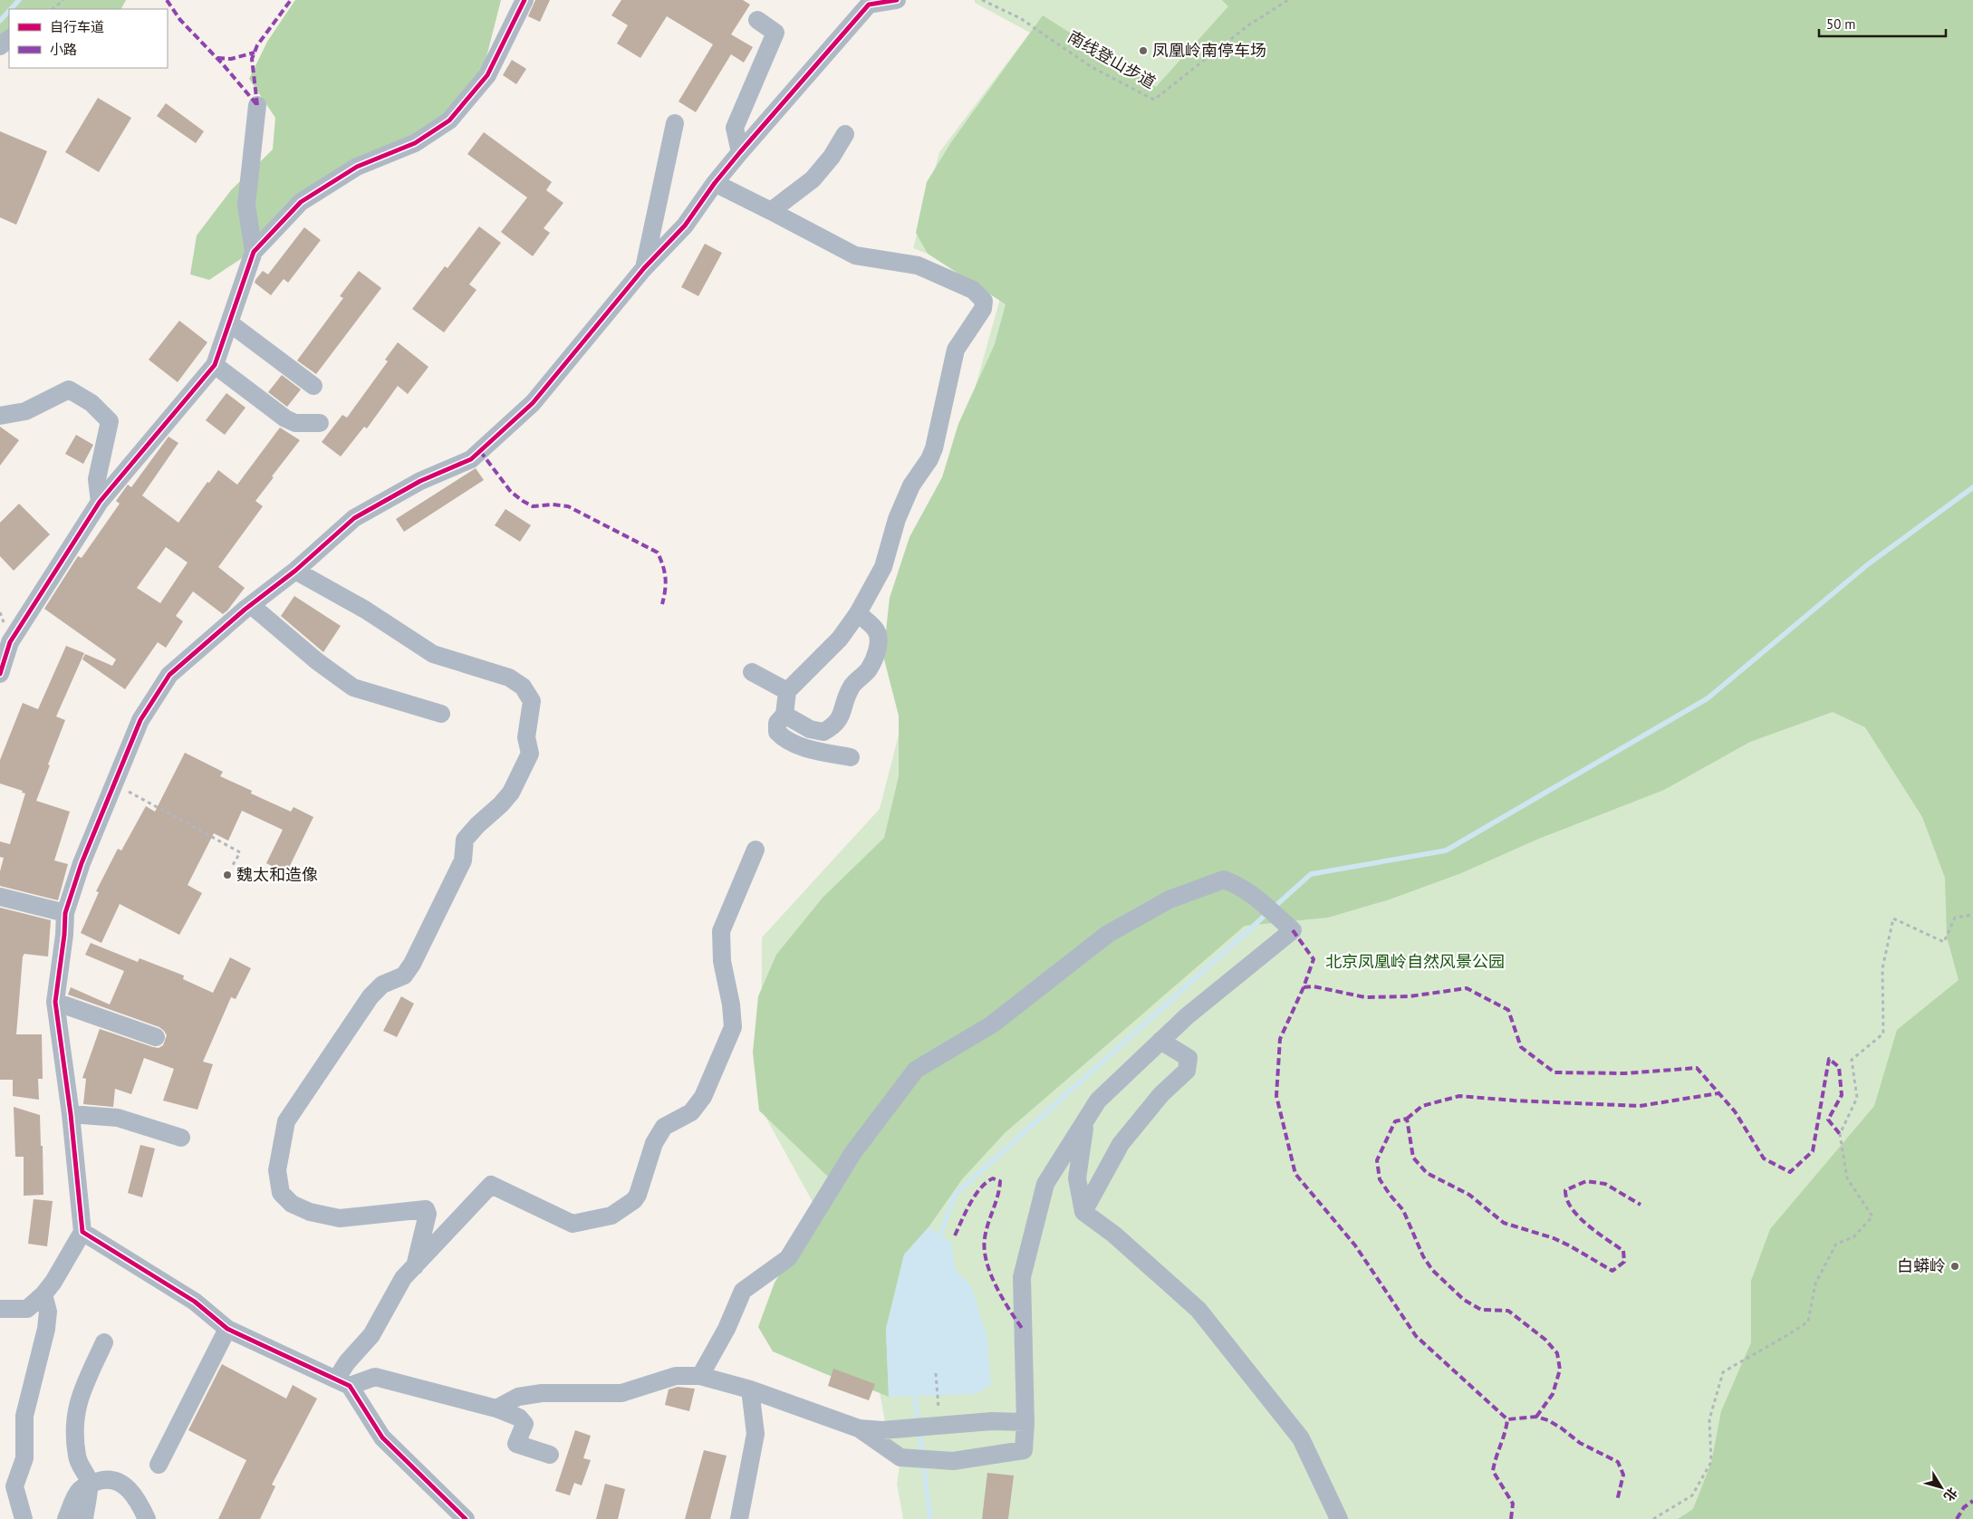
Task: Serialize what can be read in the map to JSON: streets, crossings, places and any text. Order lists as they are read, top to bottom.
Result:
{
  "streets": {
    "path": ["南线登山步道"]
  },
  "parks": ["北京凤凰岭自然风景公园"],
  "places": ["凤凰岭南停车场", "魏太和造像", "白蟒岭"],
  "legend": ["自行车道", "小路"],
  "scale_bar": "50 m",
  "north": "bottom right"
}
